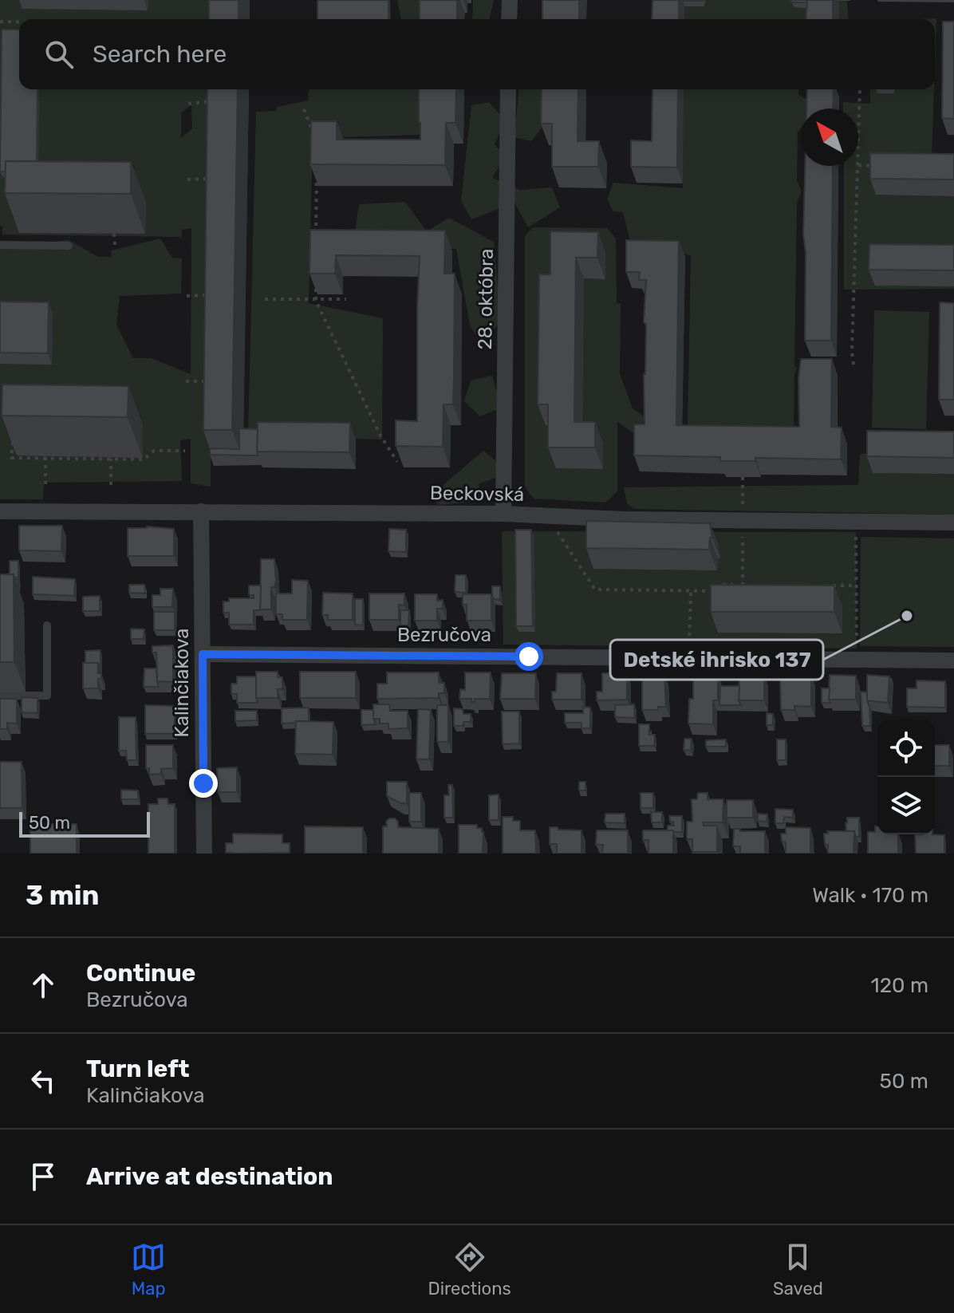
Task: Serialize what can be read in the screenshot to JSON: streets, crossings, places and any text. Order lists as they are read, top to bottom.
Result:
{
  "streets": {
    "street": [
      "28. októbra",
      "Beckovská",
      "Bezručova",
      "Kalinčiakova"
    ]
  },
  "crossings": [
    ["28. októbra", "Beckovská"],
    ["Beckovská", "Kalinčiakova"],
    ["Bezručova", "Kalinčiakova"]
  ],
  "places": ["Detské ihrisko 137"],
  "scale_bar": "50 m",
  "north": "top left",
  "page": {
    "search": "Search here",
    "scale": "50 m",
    "heading": ["3 min", "Walk · 170 m"],
    "list": [
      ["Continue", "Bezručova", "120 m"],
      ["Turn left", "Kalinčiakova", "50 m"],
      "Arrive at destination"
    ],
    "nav": ["Map", "Directions", "Saved"]
  }
}
